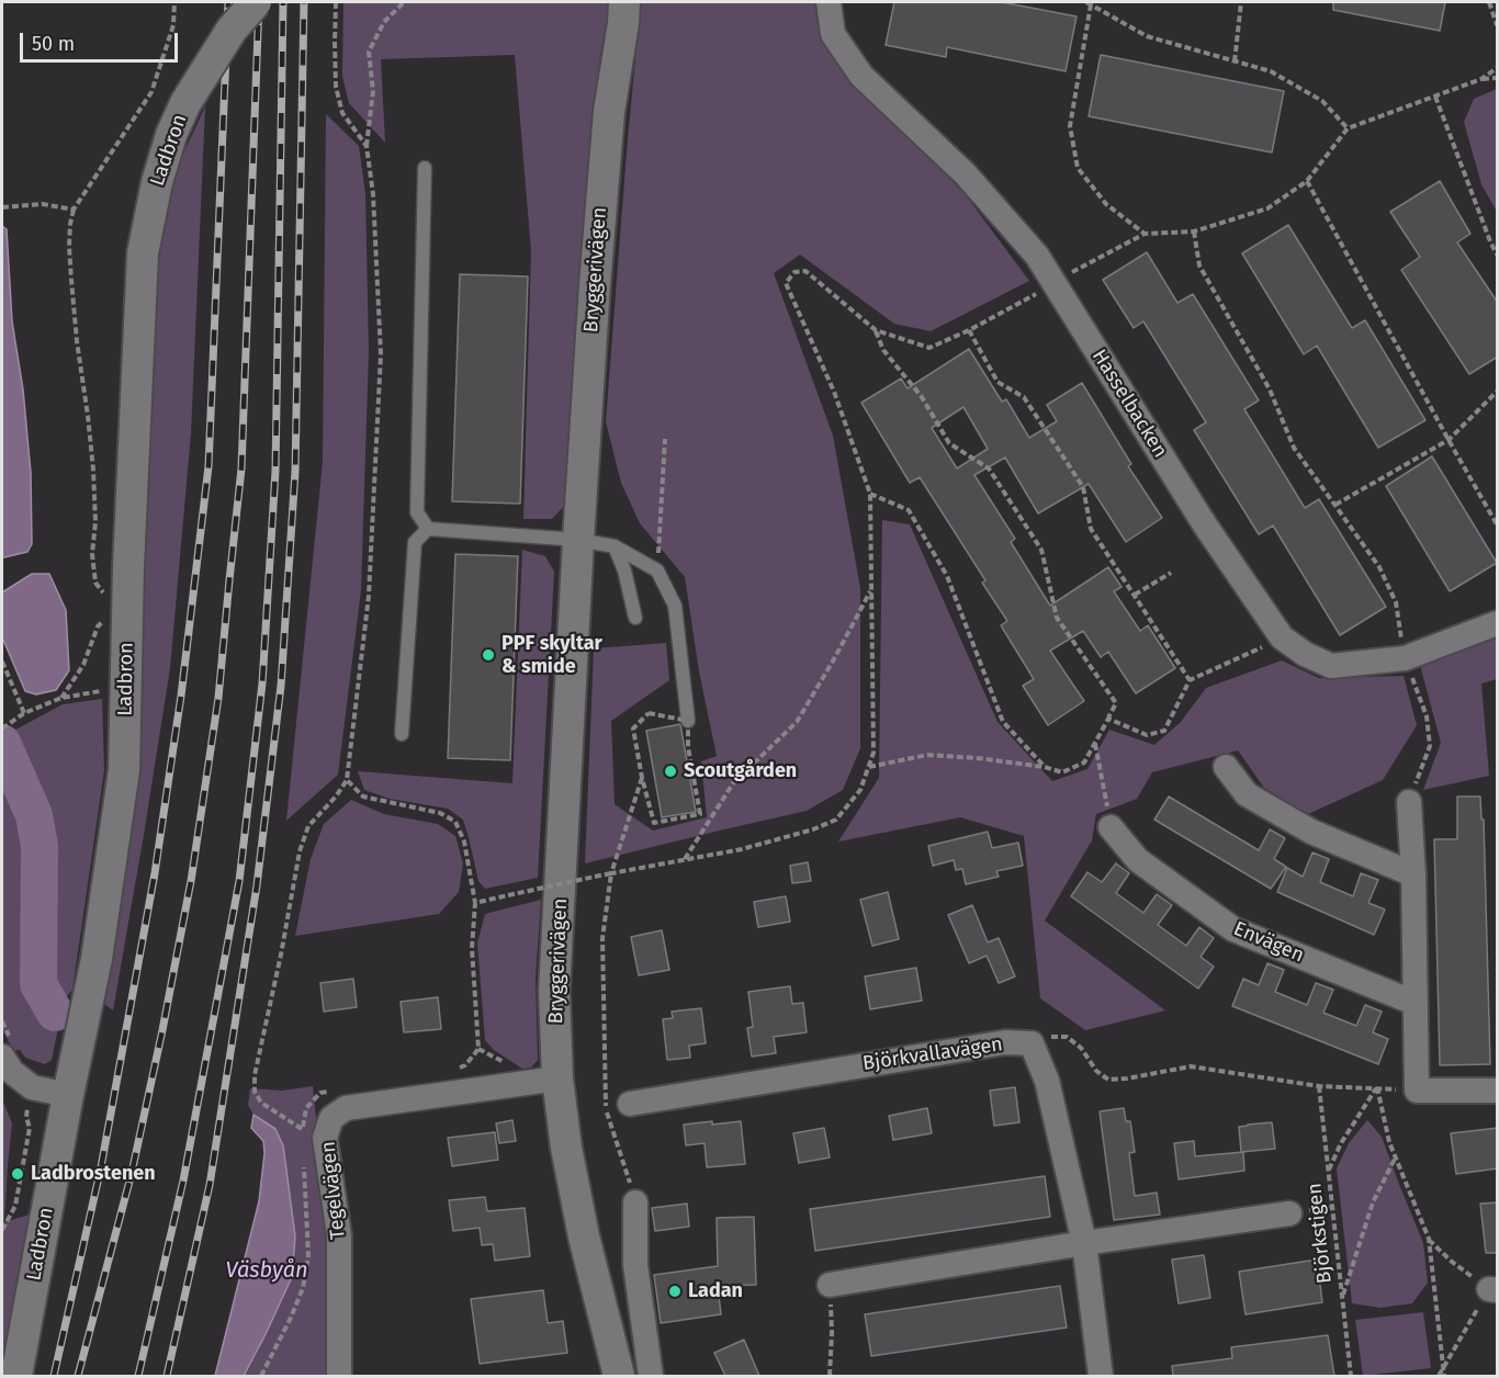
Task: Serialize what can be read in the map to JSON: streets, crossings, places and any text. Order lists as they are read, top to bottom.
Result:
{
  "streets": {
    "street": [
      "Ladbron",
      "Bryggerivägen",
      "Hasselbacken",
      "Envägen",
      "Björkvallavägen",
      "Tegelvägen"
    ],
    "path": ["Björkstigen"]
  },
  "crossings": [
    ["Bryggerivägen", "Tegelvägen"]
  ],
  "water": ["Väsbyån"],
  "places": [
    "PPF skyltar & smide",
    "Scoutgården",
    "Ladbrostenen",
    "Ladan"
  ],
  "scale_bar": "50 m"
}
